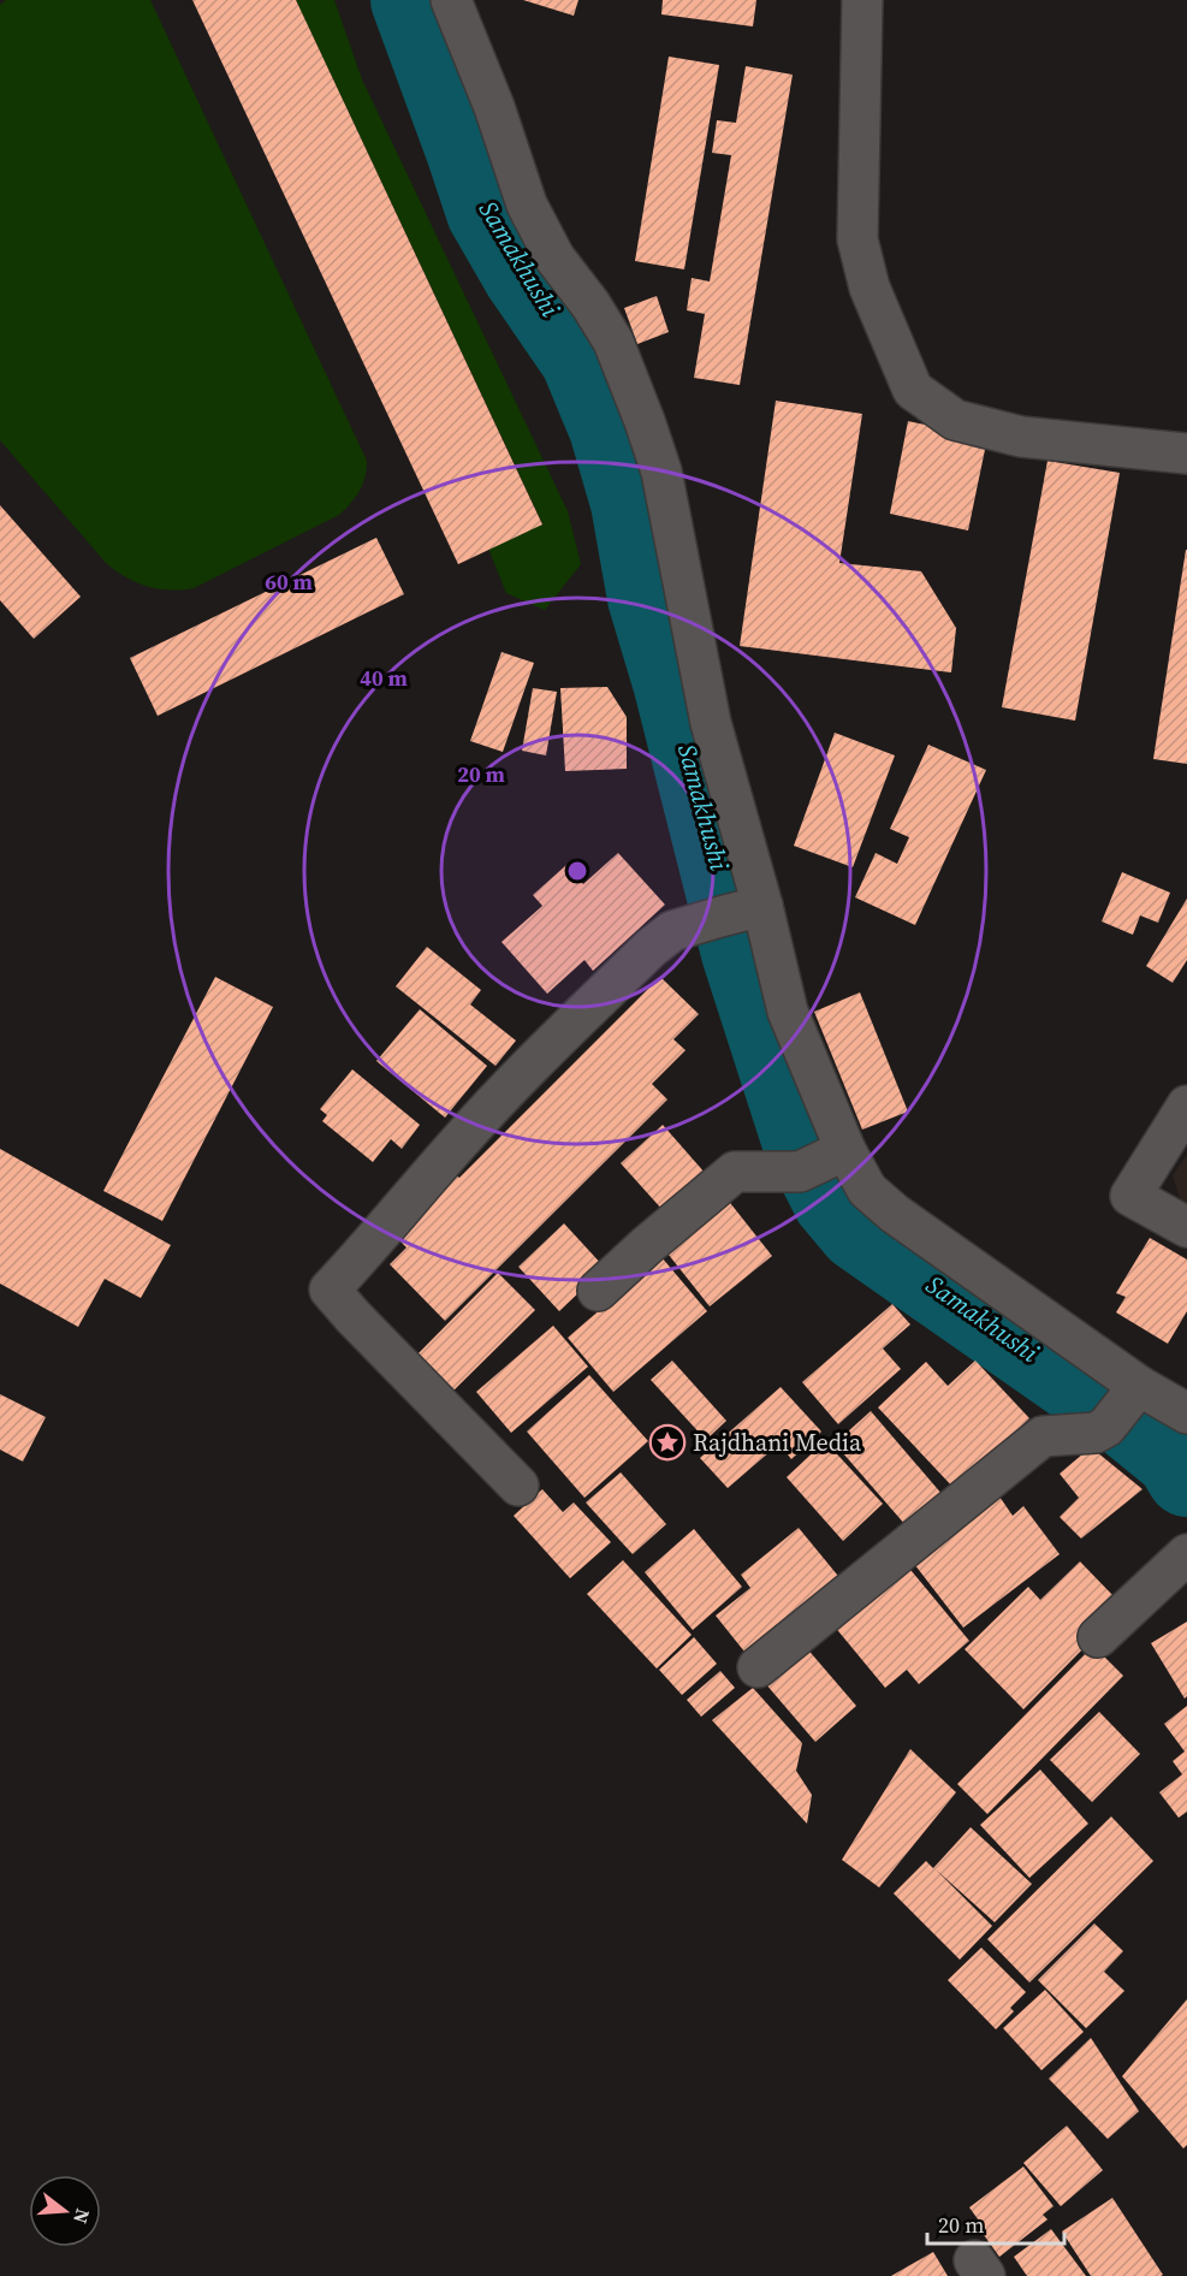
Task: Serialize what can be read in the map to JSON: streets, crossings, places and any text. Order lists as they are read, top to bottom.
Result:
{
  "water": ["Samakhushi"],
  "places": {
    "place": ["Rajdhani Media"]
  },
  "scale_bar": "20 m",
  "north": "right",
  "rings": ["60 m", "40 m", "20 m"]
}
